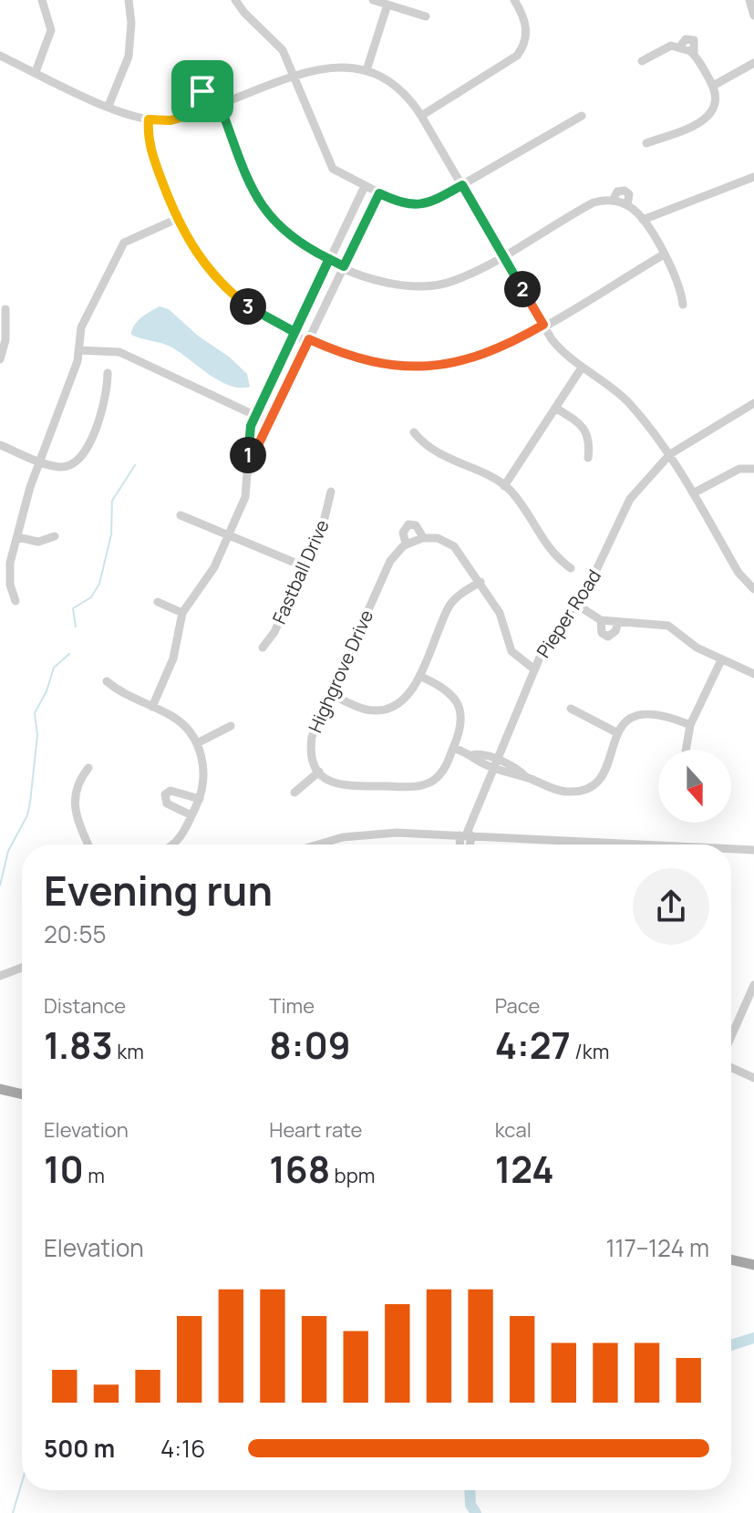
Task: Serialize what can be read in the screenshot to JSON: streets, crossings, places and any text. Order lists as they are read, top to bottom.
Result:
{
  "streets": {
    "street": ["Fastball Drive", "Pieper Road", "Highgrove Drive"]
  },
  "crossings": [
    ["Pieper Road", "Highgrove Drive"]
  ],
  "north": "bottom",
  "page": {
    "pins": ["2", "3", "1"],
    "heading": ["Evening run", "20:55"],
    "stats": [
      ["Distance", "1.83 km"],
      ["Time", "8:09"],
      ["Pace", "4:27 /km"],
      ["Elevation", "10 m"],
      ["Heart rate", "168 bpm"],
      ["kcal", "124"]
    ],
    "chart": ["Elevation", "117–124 m"],
    "list": [
      {
        "name": "500 m",
        "note": "4:16"
      }
    ]
  }
}
